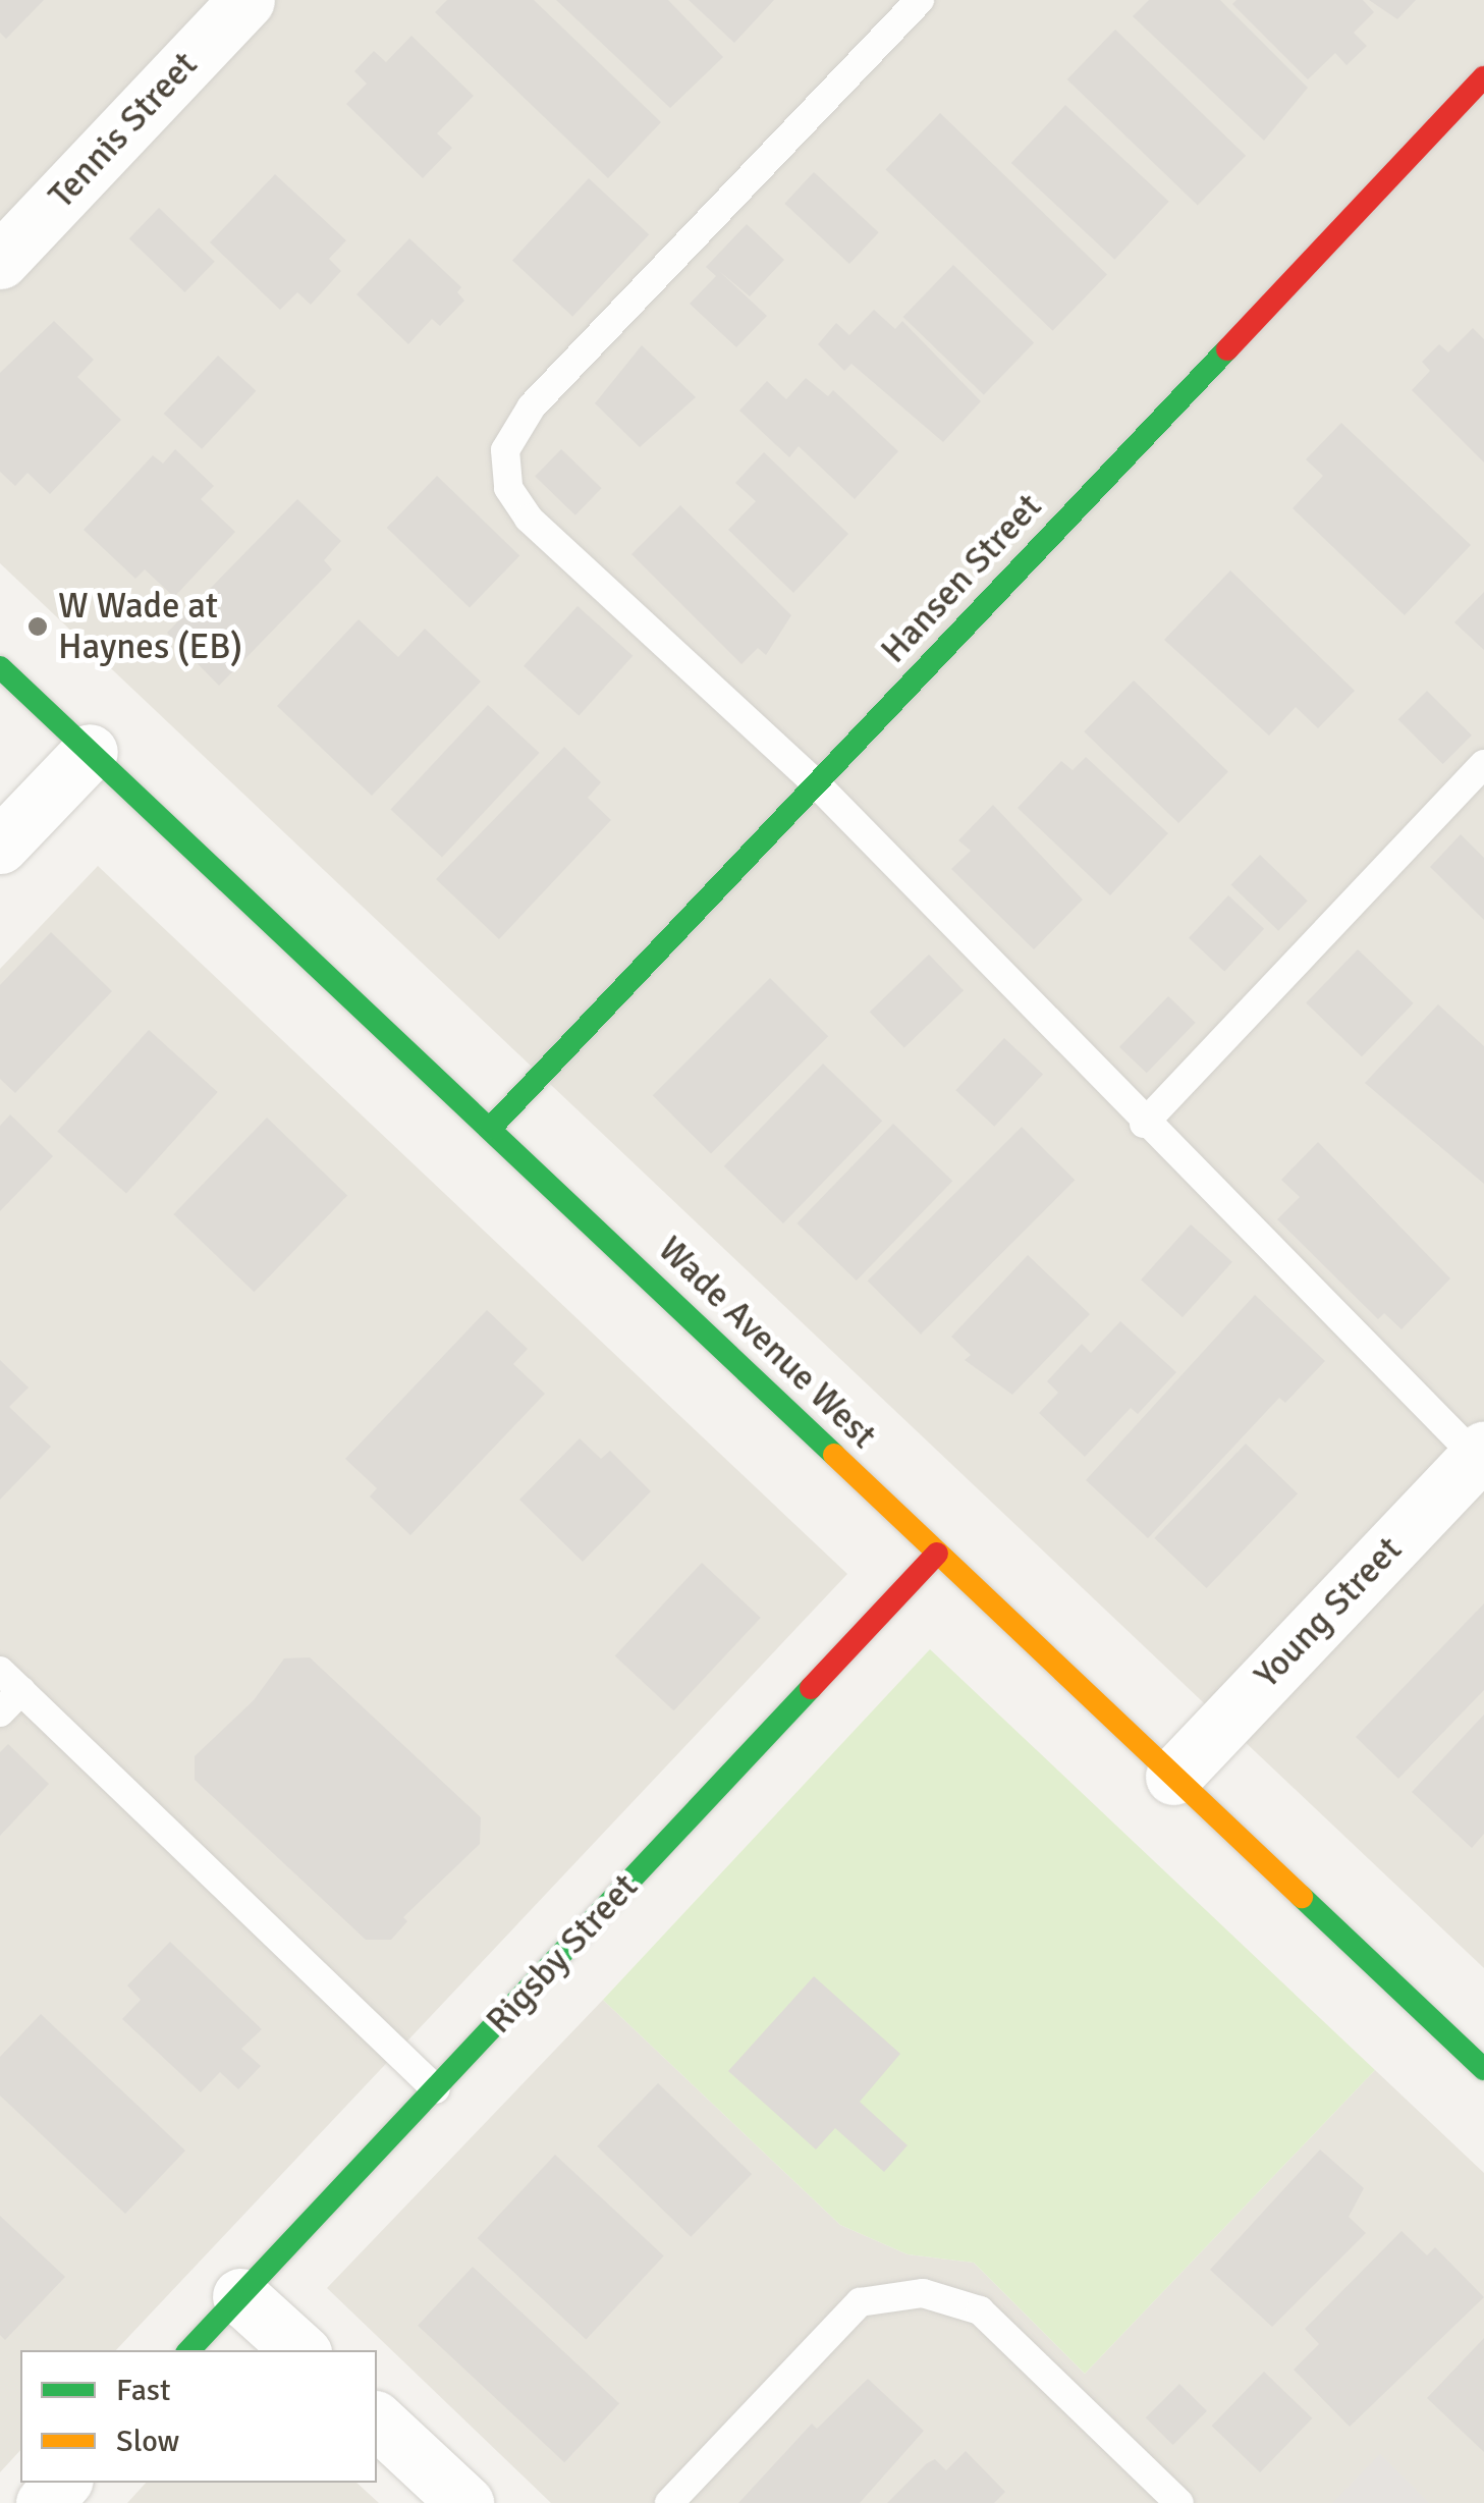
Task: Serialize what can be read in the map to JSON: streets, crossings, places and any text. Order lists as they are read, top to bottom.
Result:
{
  "streets": {
    "street": [
      "Tennis Street",
      "Hansen Street",
      "Wade Avenue West",
      "Young Street",
      "Rigsby Street"
    ]
  },
  "crossings": [
    ["Hansen Street", "Wade Avenue West"],
    ["Wade Avenue West", "Young Street"],
    ["Wade Avenue West", "Rigsby Street"]
  ],
  "places": ["W Wade at Haynes (EB)"],
  "legend": ["Fast", "Slow"]
}
